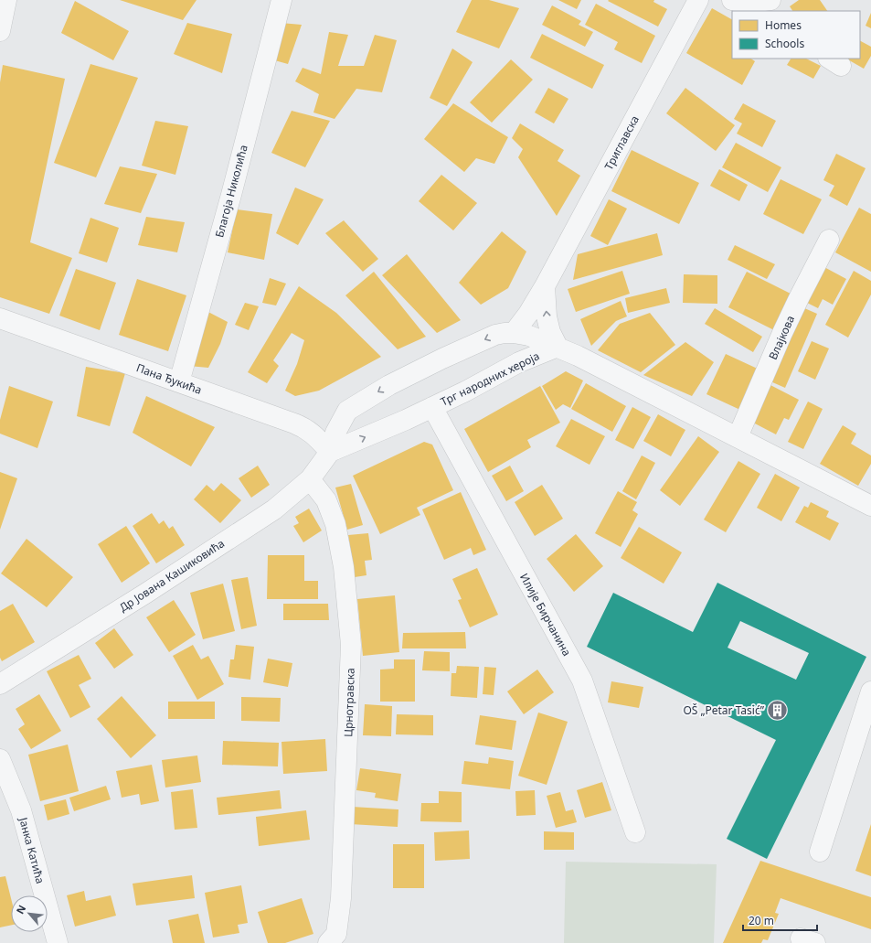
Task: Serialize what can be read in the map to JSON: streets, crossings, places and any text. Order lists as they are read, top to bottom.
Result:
{
  "streets": {
    "street": [
      "Триглавска",
      "Благоја Николића",
      "Влајкова",
      "Пана Ђукића",
      "Трг народних хероја",
      "Др Јована Кашиковића",
      "Илије Бирчанина",
      "Црнотравска",
      "Јанка Катића"
    ]
  },
  "crossings": [
    ["Триглавска", "Трг народних хероја"],
    ["Благоја Николића", "Пана Ђукића"],
    ["Пана Ђукића", "Трг народних хероја"],
    ["Пана Ђукића", "Др Јована Кашиковића"],
    ["Трг народних хероја", "Др Јована Кашиковића"],
    ["Трг народних хероја", "Илије Бирчанина"],
    ["Др Јована Кашиковића", "Црнотравска"]
  ],
  "places": {
    "building": ["OŠ „Petar Tasić”"]
  },
  "legend": ["Homes", "Schools"],
  "scale_bar": "20 m",
  "north": "top left"
}
